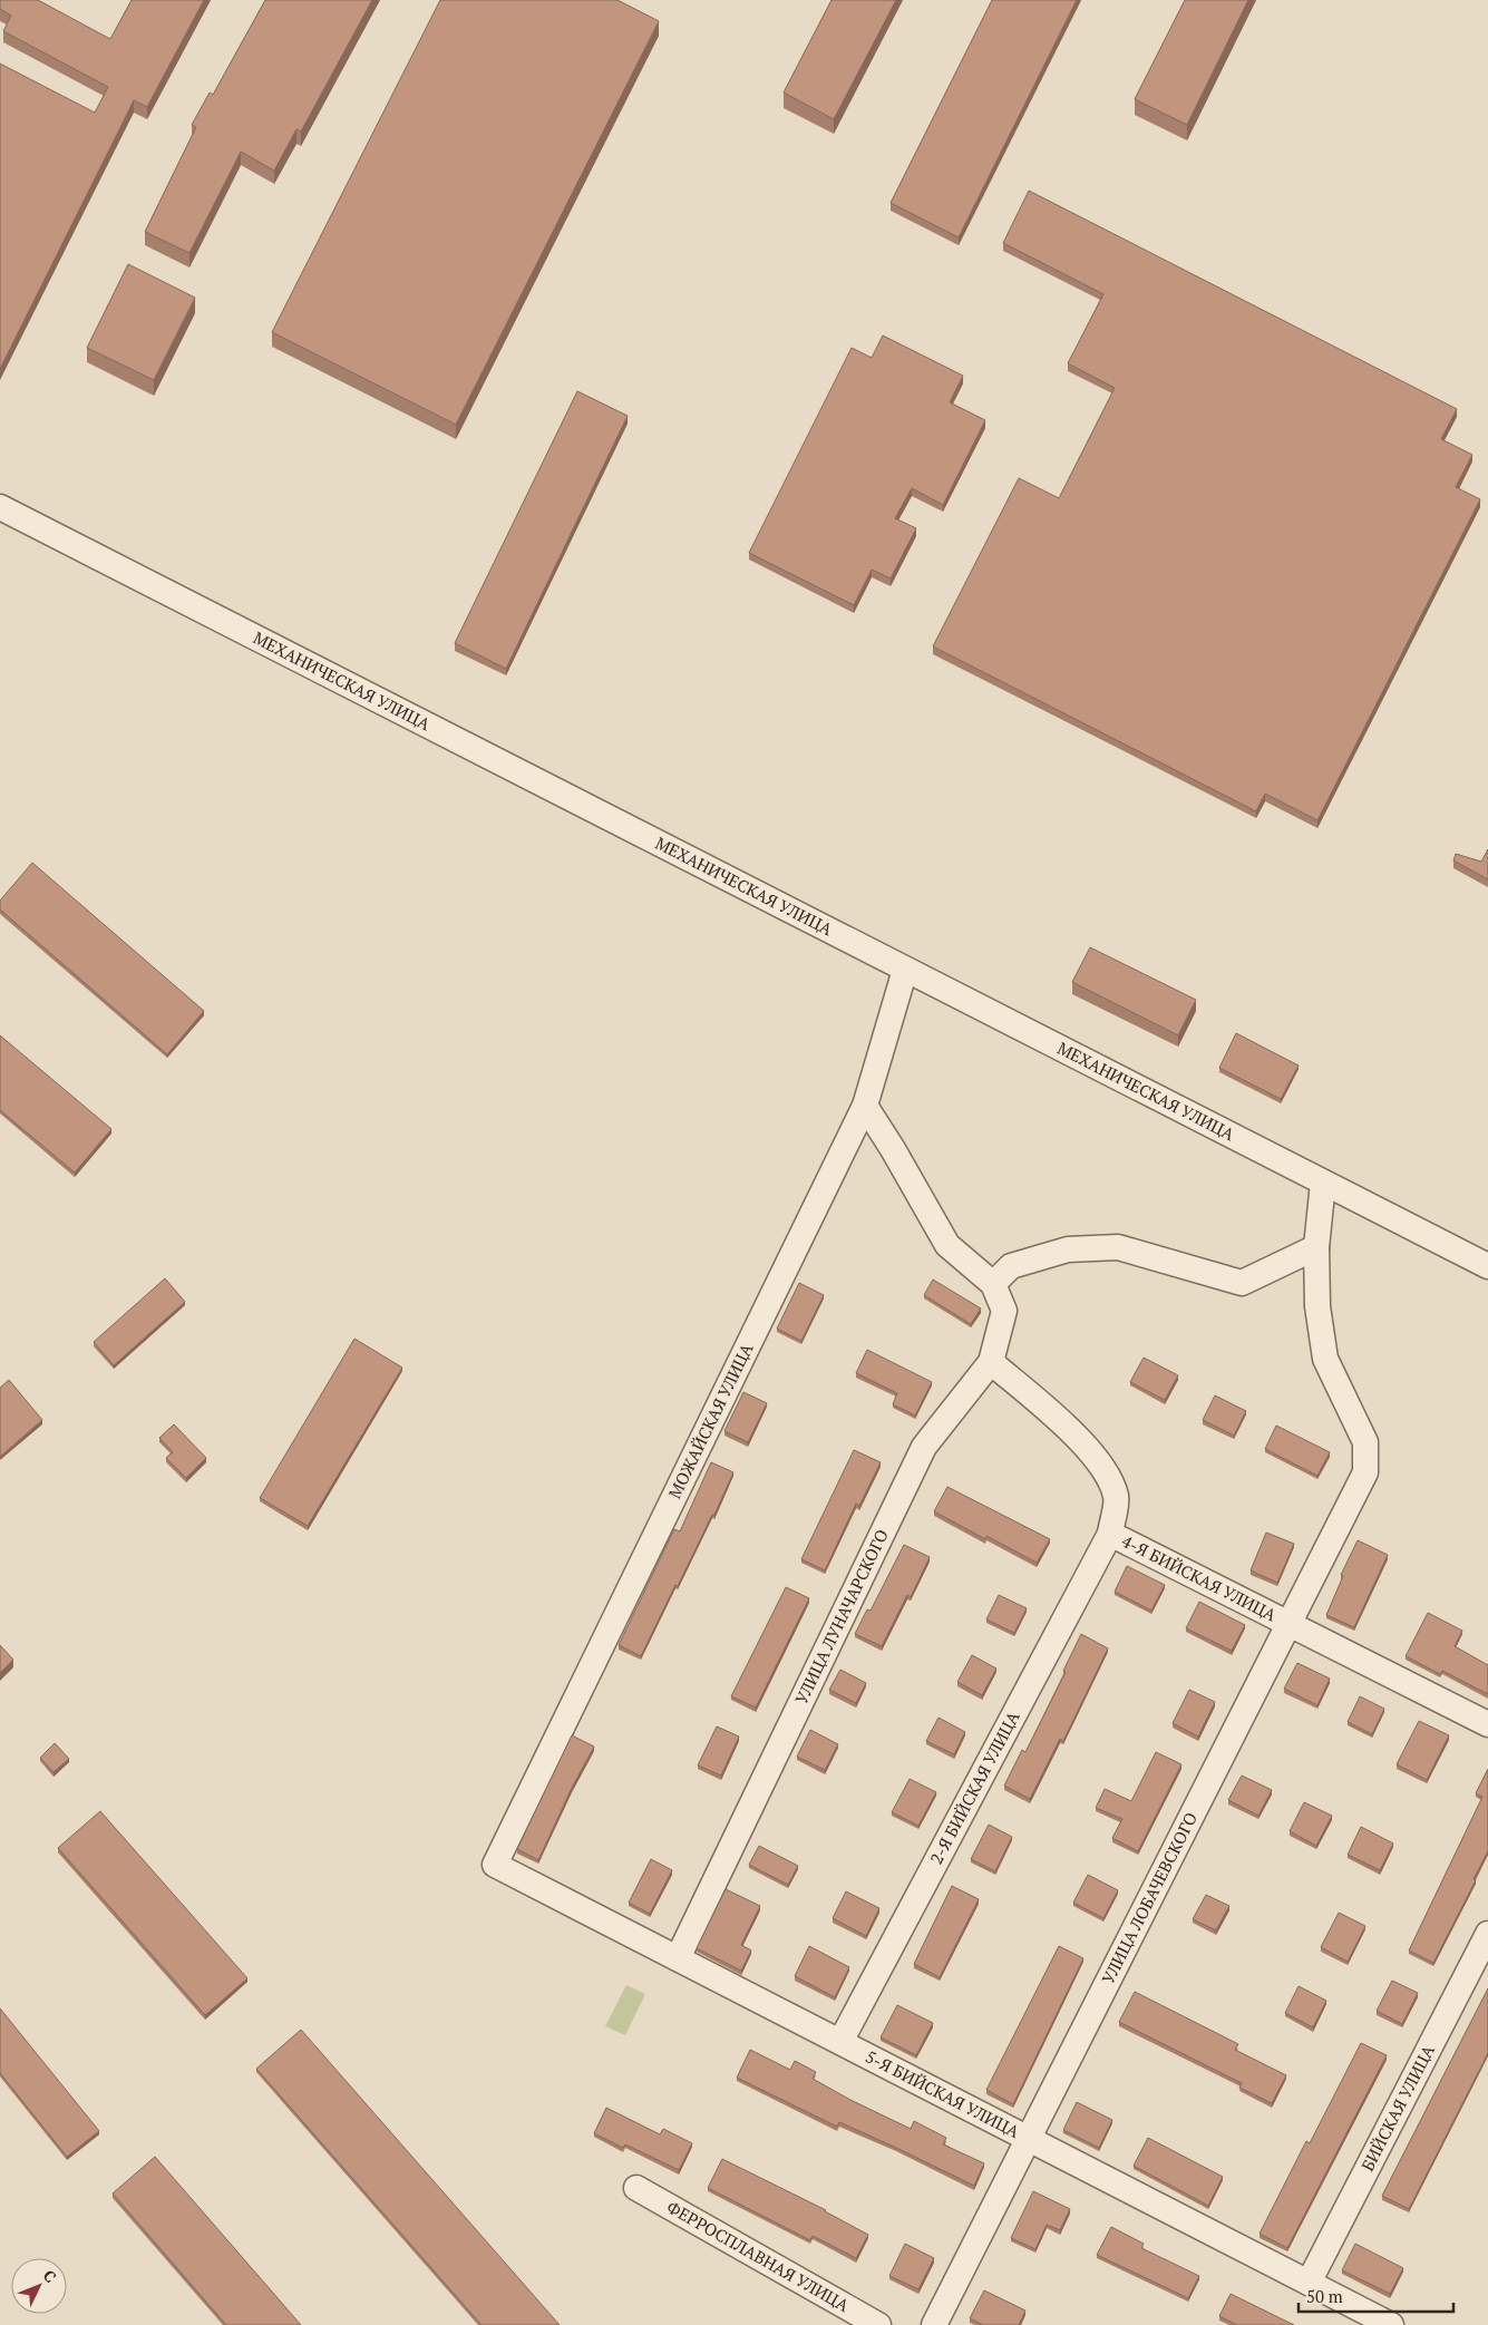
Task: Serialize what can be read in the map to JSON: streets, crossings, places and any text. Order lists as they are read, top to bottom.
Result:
{
  "streets": {
    "street": [
      "МЕХАНИЧЕСКАЯ УЛИЦА",
      "МОЖАЙСКАЯ УЛИЦА",
      "4-Я БИЙСКАЯ УЛИЦА",
      "УЛИЦА ЛУНАЧАРСКОГО",
      "2-Я БИЙСКАЯ УЛИЦА",
      "УЛИЦА ЛОБАЧЕВСКОГО",
      "5-Я БИЙСКАЯ УЛИЦА",
      "БИЙСКАЯ УЛИЦА",
      "ФЕРРОСПЛАВНАЯ УЛИЦА"
    ]
  },
  "crossings": [
    ["МЕХАНИЧЕСКАЯ УЛИЦА", "МОЖАЙСКАЯ УЛИЦА"],
    ["МОЖАЙСКАЯ УЛИЦА", "5-Я БИЙСКАЯ УЛИЦА"],
    ["4-Я БИЙСКАЯ УЛИЦА", "УЛИЦА ЛУНАЧАРСКОГО"],
    ["4-Я БИЙСКАЯ УЛИЦА", "2-Я БИЙСКАЯ УЛИЦА"],
    ["4-Я БИЙСКАЯ УЛИЦА", "УЛИЦА ЛОБАЧЕВСКОГО"],
    ["УЛИЦА ЛУНАЧАРСКОГО", "5-Я БИЙСКАЯ УЛИЦА"],
    ["2-Я БИЙСКАЯ УЛИЦА", "5-Я БИЙСКАЯ УЛИЦА"],
    ["УЛИЦА ЛОБАЧЕВСКОГО", "5-Я БИЙСКАЯ УЛИЦА"],
    ["5-Я БИЙСКАЯ УЛИЦА", "БИЙСКАЯ УЛИЦА"]
  ],
  "scale_bar": "50 m",
  "north": "top right"
}
